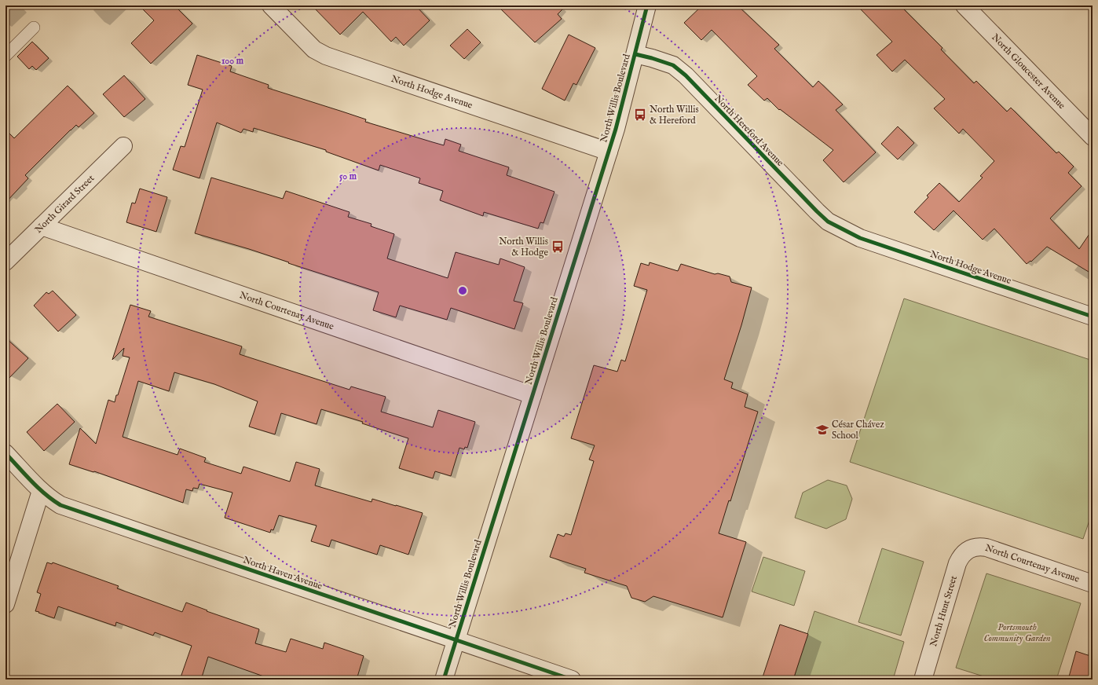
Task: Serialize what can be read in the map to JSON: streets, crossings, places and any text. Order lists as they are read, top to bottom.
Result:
{
  "streets": {
    "street": [
      "North Gloucester Avenue",
      "North Hodge Avenue",
      "North Willis Boulevard",
      "North Hereford Avenue",
      "North Girard Street",
      "North Courtenay Avenue",
      "North Haven Avenue",
      "North Hunt Street"
    ]
  },
  "crossings": [
    ["North Hodge Avenue", "North Willis Boulevard"],
    ["North Hodge Avenue", "North Hereford Avenue"],
    ["North Willis Boulevard", "North Hereford Avenue"],
    ["North Willis Boulevard", "North Courtenay Avenue"],
    ["North Willis Boulevard", "North Haven Avenue"],
    ["North Girard Street", "North Courtenay Avenue"],
    ["North Courtenay Avenue", "North Hunt Street"]
  ],
  "parks": ["Portsmouth Community Garden"],
  "places": {
    "bus stop": ["North Willis & Hereford", "North Willis & Hodge"],
    "school or university": ["César Chávez School"]
  },
  "rings": ["100 m", "50 m"]
}
